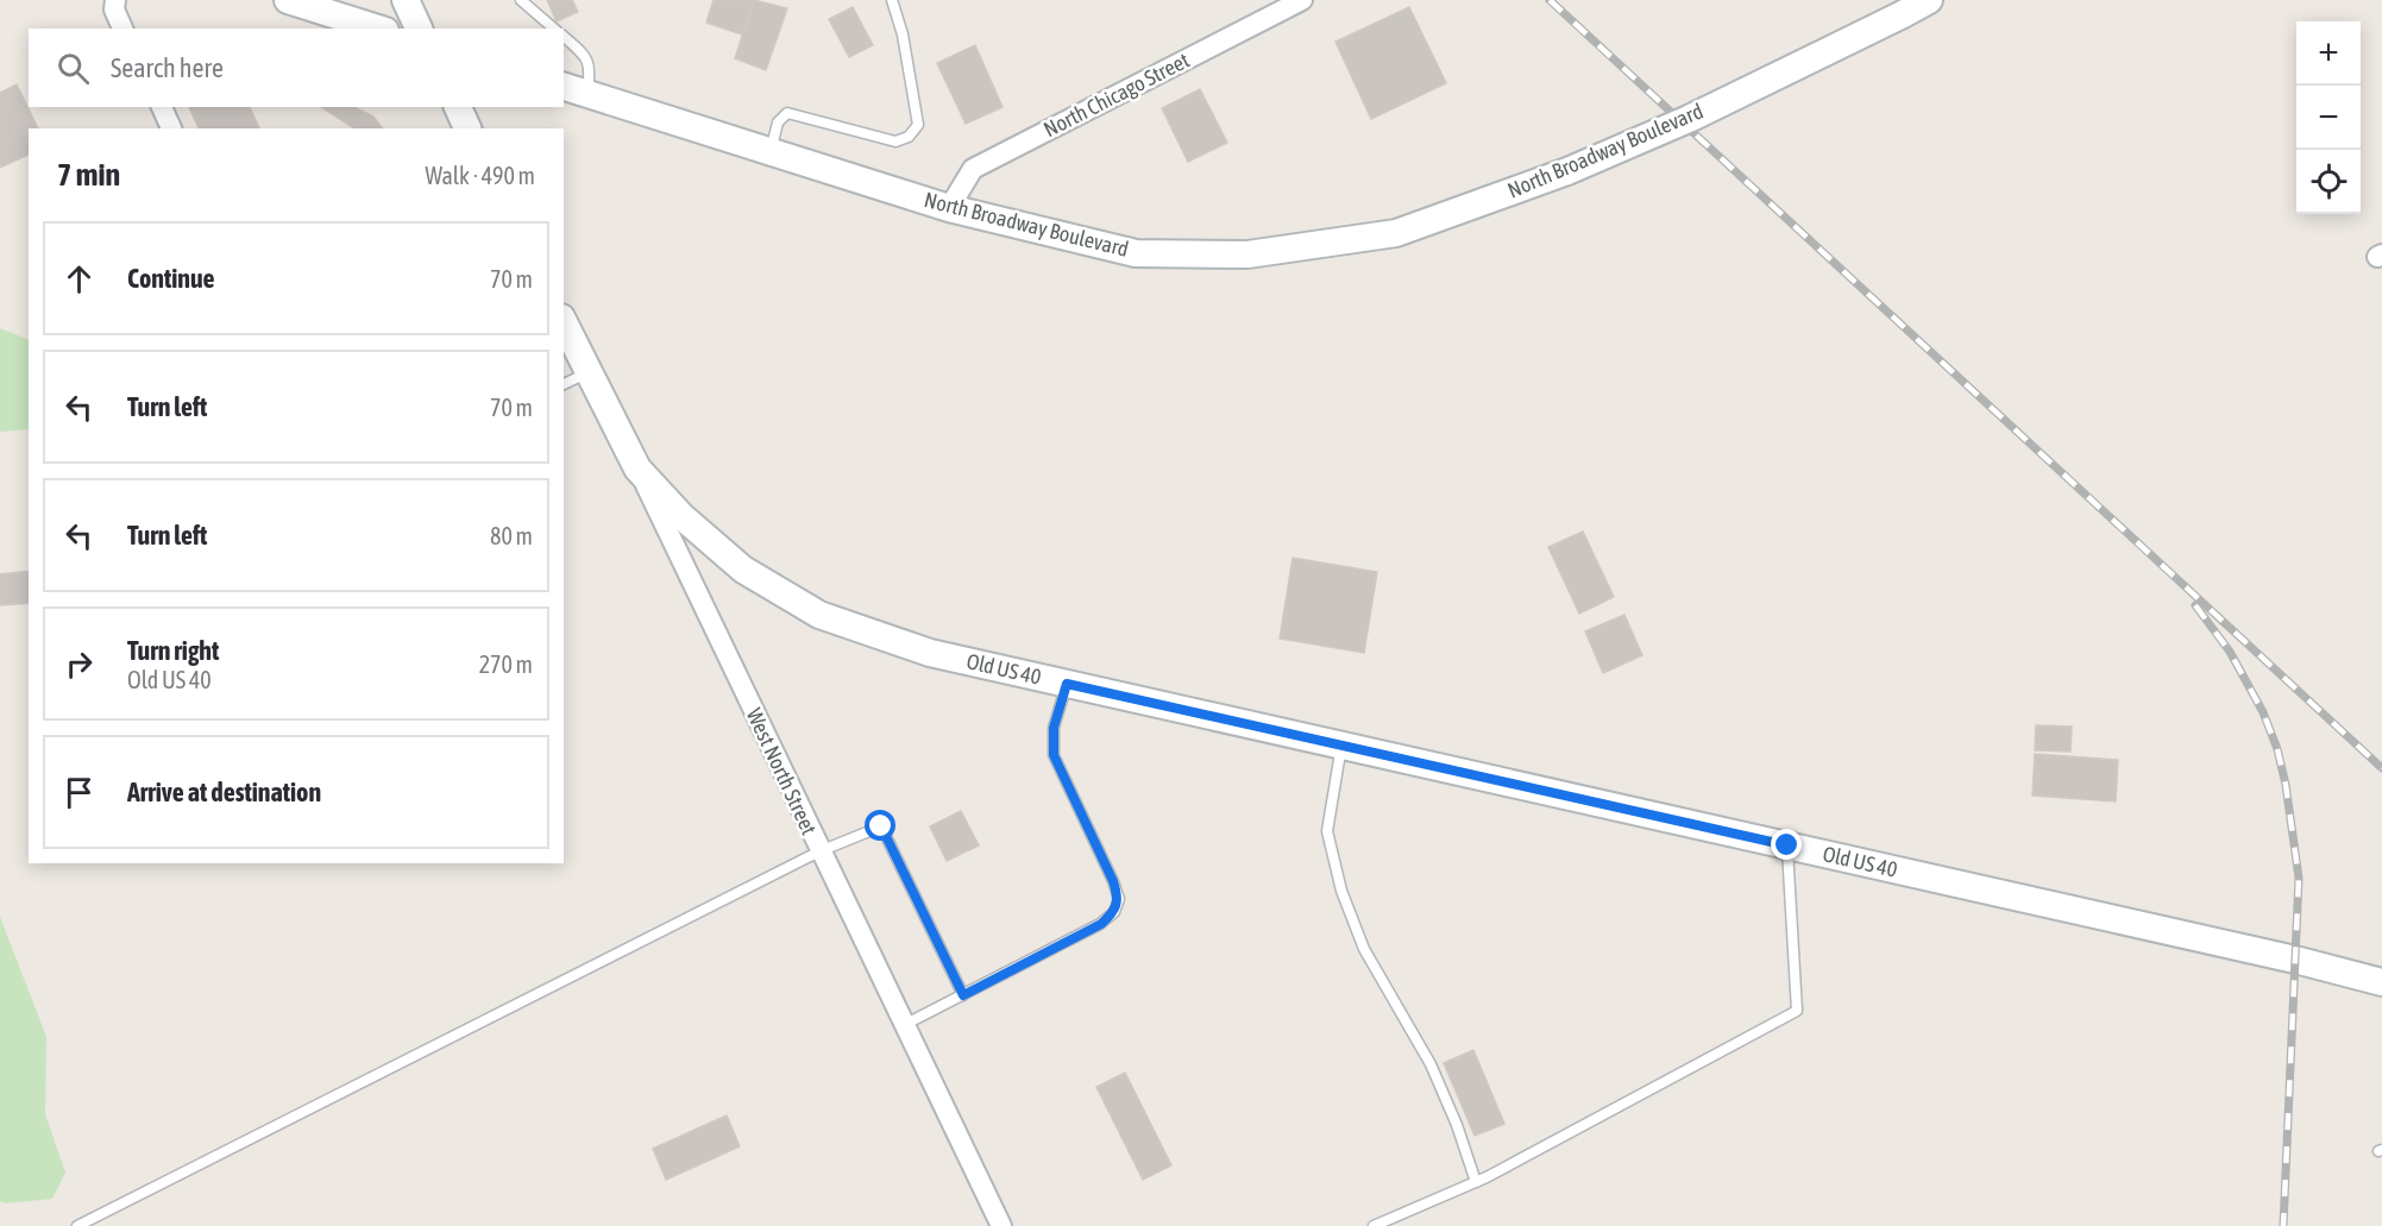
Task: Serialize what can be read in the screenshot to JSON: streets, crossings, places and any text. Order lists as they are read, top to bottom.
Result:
{
  "streets": {
    "street": [
      "North Chicago Street",
      "North Broadway Boulevard",
      "Old US 40",
      "West North Street"
    ]
  },
  "crossings": [
    ["North Chicago Street", "North Broadway Boulevard"],
    ["Old US 40", "West North Street"]
  ],
  "page": {
    "map_buttons": ["+", "−"],
    "search": "Search here",
    "heading": ["7 min", "Walk · 490 m"],
    "list": [
      ["Continue", "70 m"],
      ["Turn left", "70 m"],
      ["Turn left", "80 m"],
      ["Turn right", "Old US 40", "270 m"],
      "Arrive at destination"
    ]
  }
}
